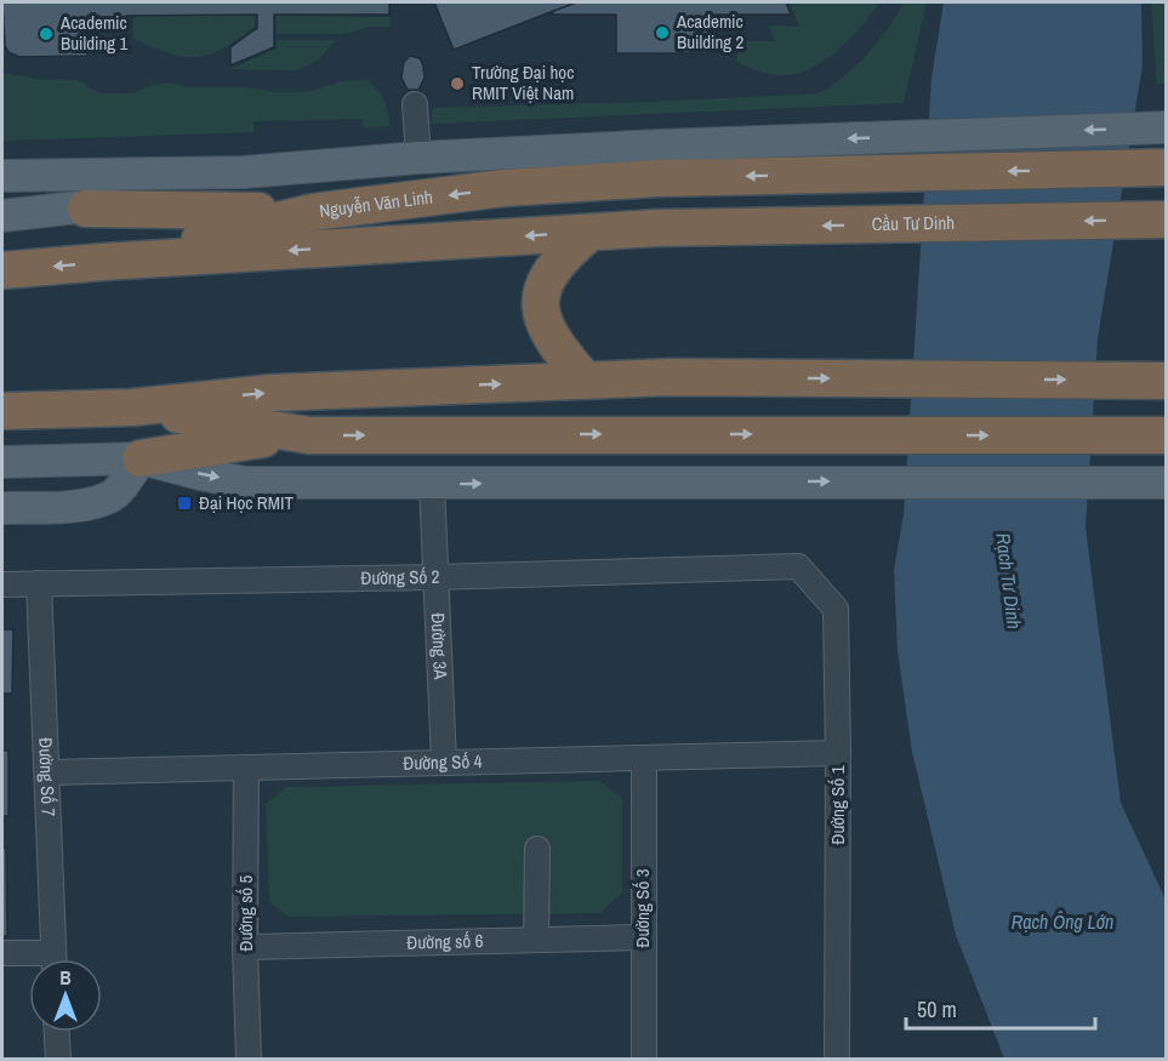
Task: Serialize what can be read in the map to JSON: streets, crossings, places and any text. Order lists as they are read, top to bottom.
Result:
{
  "streets": {
    "highway": ["Nguyễn Văn Linh", "Cầu Tư Dinh"],
    "street": [
      "Đường Số 2",
      "Đường 3A",
      "Đường Số 4",
      "Đường Số 7",
      "Đường Số 1",
      "Đường Số 3",
      "Đường số 5",
      "Đường số 6"
    ]
  },
  "crossings": [
    ["Nguyễn Văn Linh", "Cầu Tư Dinh"],
    ["Đường Số 2", "Đường 3A"],
    ["Đường Số 2", "Đường Số 7"],
    ["Đường Số 2", "Đường Số 1"],
    ["Đường 3A", "Đường Số 4"],
    ["Đường Số 4", "Đường Số 7"],
    ["Đường Số 4", "Đường Số 1"],
    ["Đường Số 4", "Đường Số 3"],
    ["Đường Số 4", "Đường số 5"],
    ["Đường Số 3", "Đường số 6"],
    ["Đường số 5", "Đường số 6"]
  ],
  "water": ["Rạch Tư Dinh", "Rạch Ông Lớn"],
  "places": {
    "other": ["Academic Building 2", "Academic Building 1", "Trường Đại học RMIT Việt Nam"],
    "transit": ["Đại Học RMIT"]
  },
  "scale_bar": "50 m",
  "north": "top"
}
